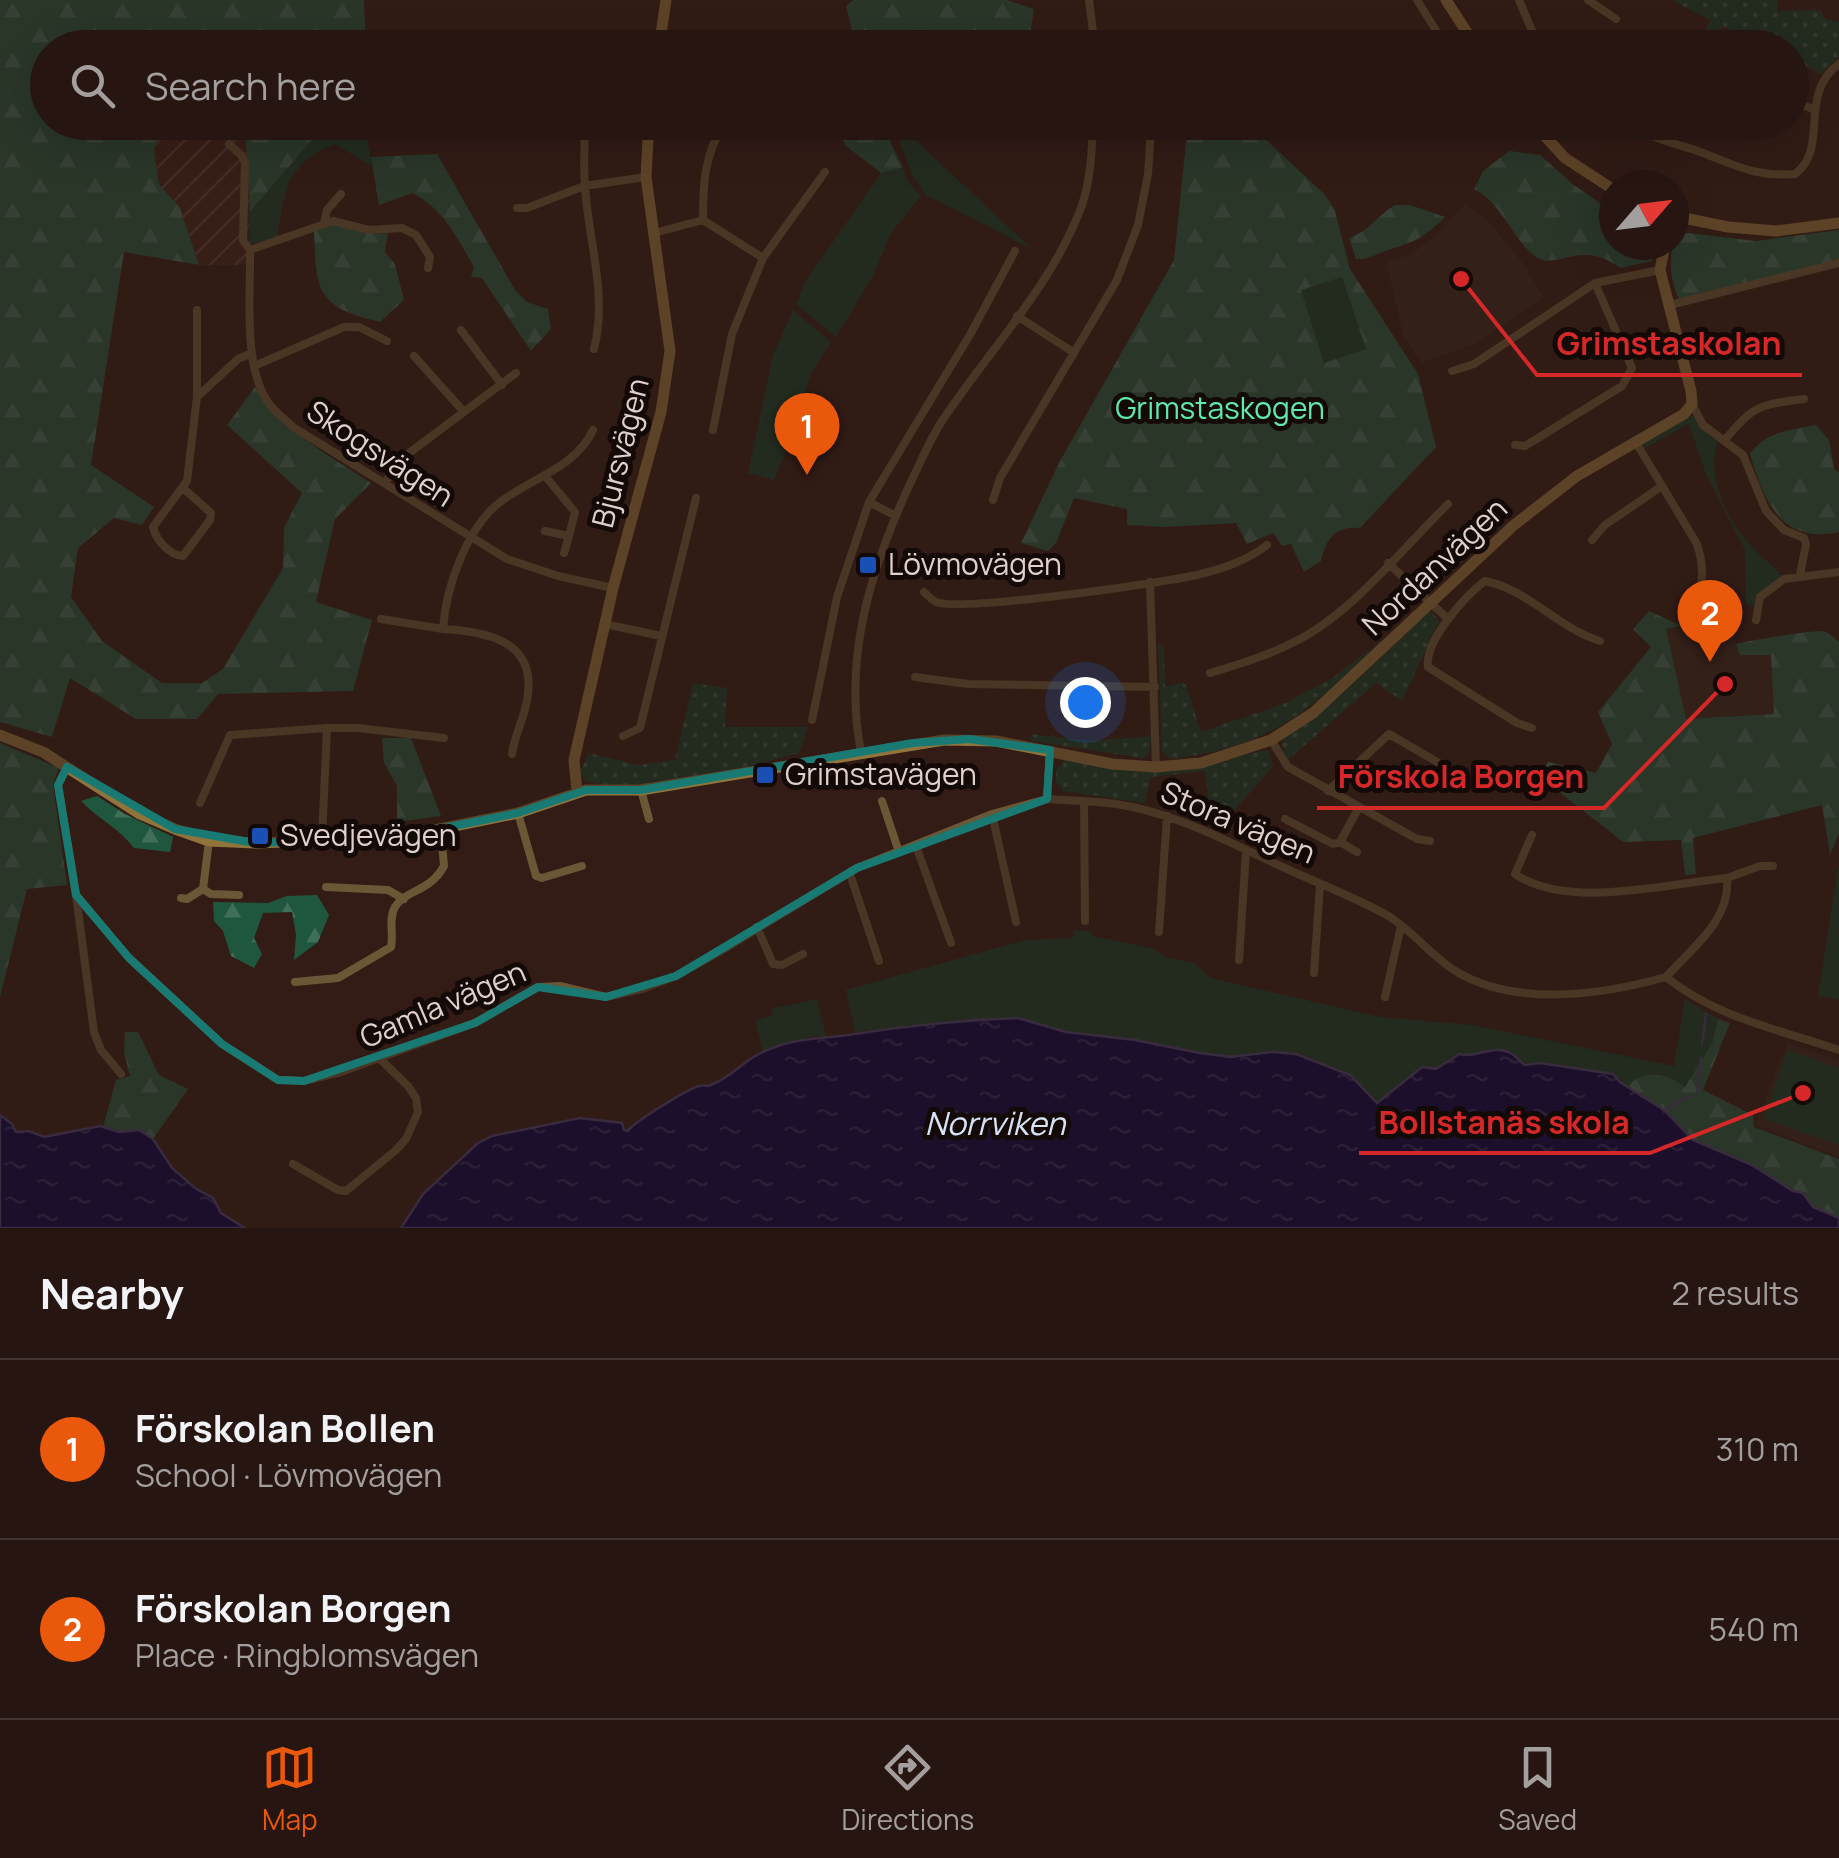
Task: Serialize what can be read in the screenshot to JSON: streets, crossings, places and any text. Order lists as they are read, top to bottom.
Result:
{
  "streets": {
    "street": [
      "Bjursvägen",
      "Skogsvägen",
      "Nordanvägen",
      "Stora vägen",
      "Gamla vägen"
    ]
  },
  "crossings": [
    ["Bjursvägen", "Skogsvägen"],
    ["Stora vägen", "Gamla vägen"]
  ],
  "water": ["Norrviken"],
  "parks": ["Grimstaskogen"],
  "places": {
    "other": ["Grimstaskolan", "Förskola Borgen", "Bollstanäs skola"],
    "transit": ["Lövmovägen", "Grimstavägen", "Svedjevägen"]
  },
  "north": "top right",
  "page": {
    "search": "Search here",
    "pins": ["1", "2"],
    "heading": ["Nearby", "2 results"],
    "list": [
      {
        "mark": "1",
        "name": "Förskolan Bollen",
        "note": "School · Lövmovägen",
        "value": "310 m"
      },
      {
        "mark": "2",
        "name": "Förskolan Borgen",
        "note": "Place · Ringblomsvägen",
        "value": "540 m"
      }
    ],
    "nav": ["Map", "Directions", "Saved"]
  }
}
